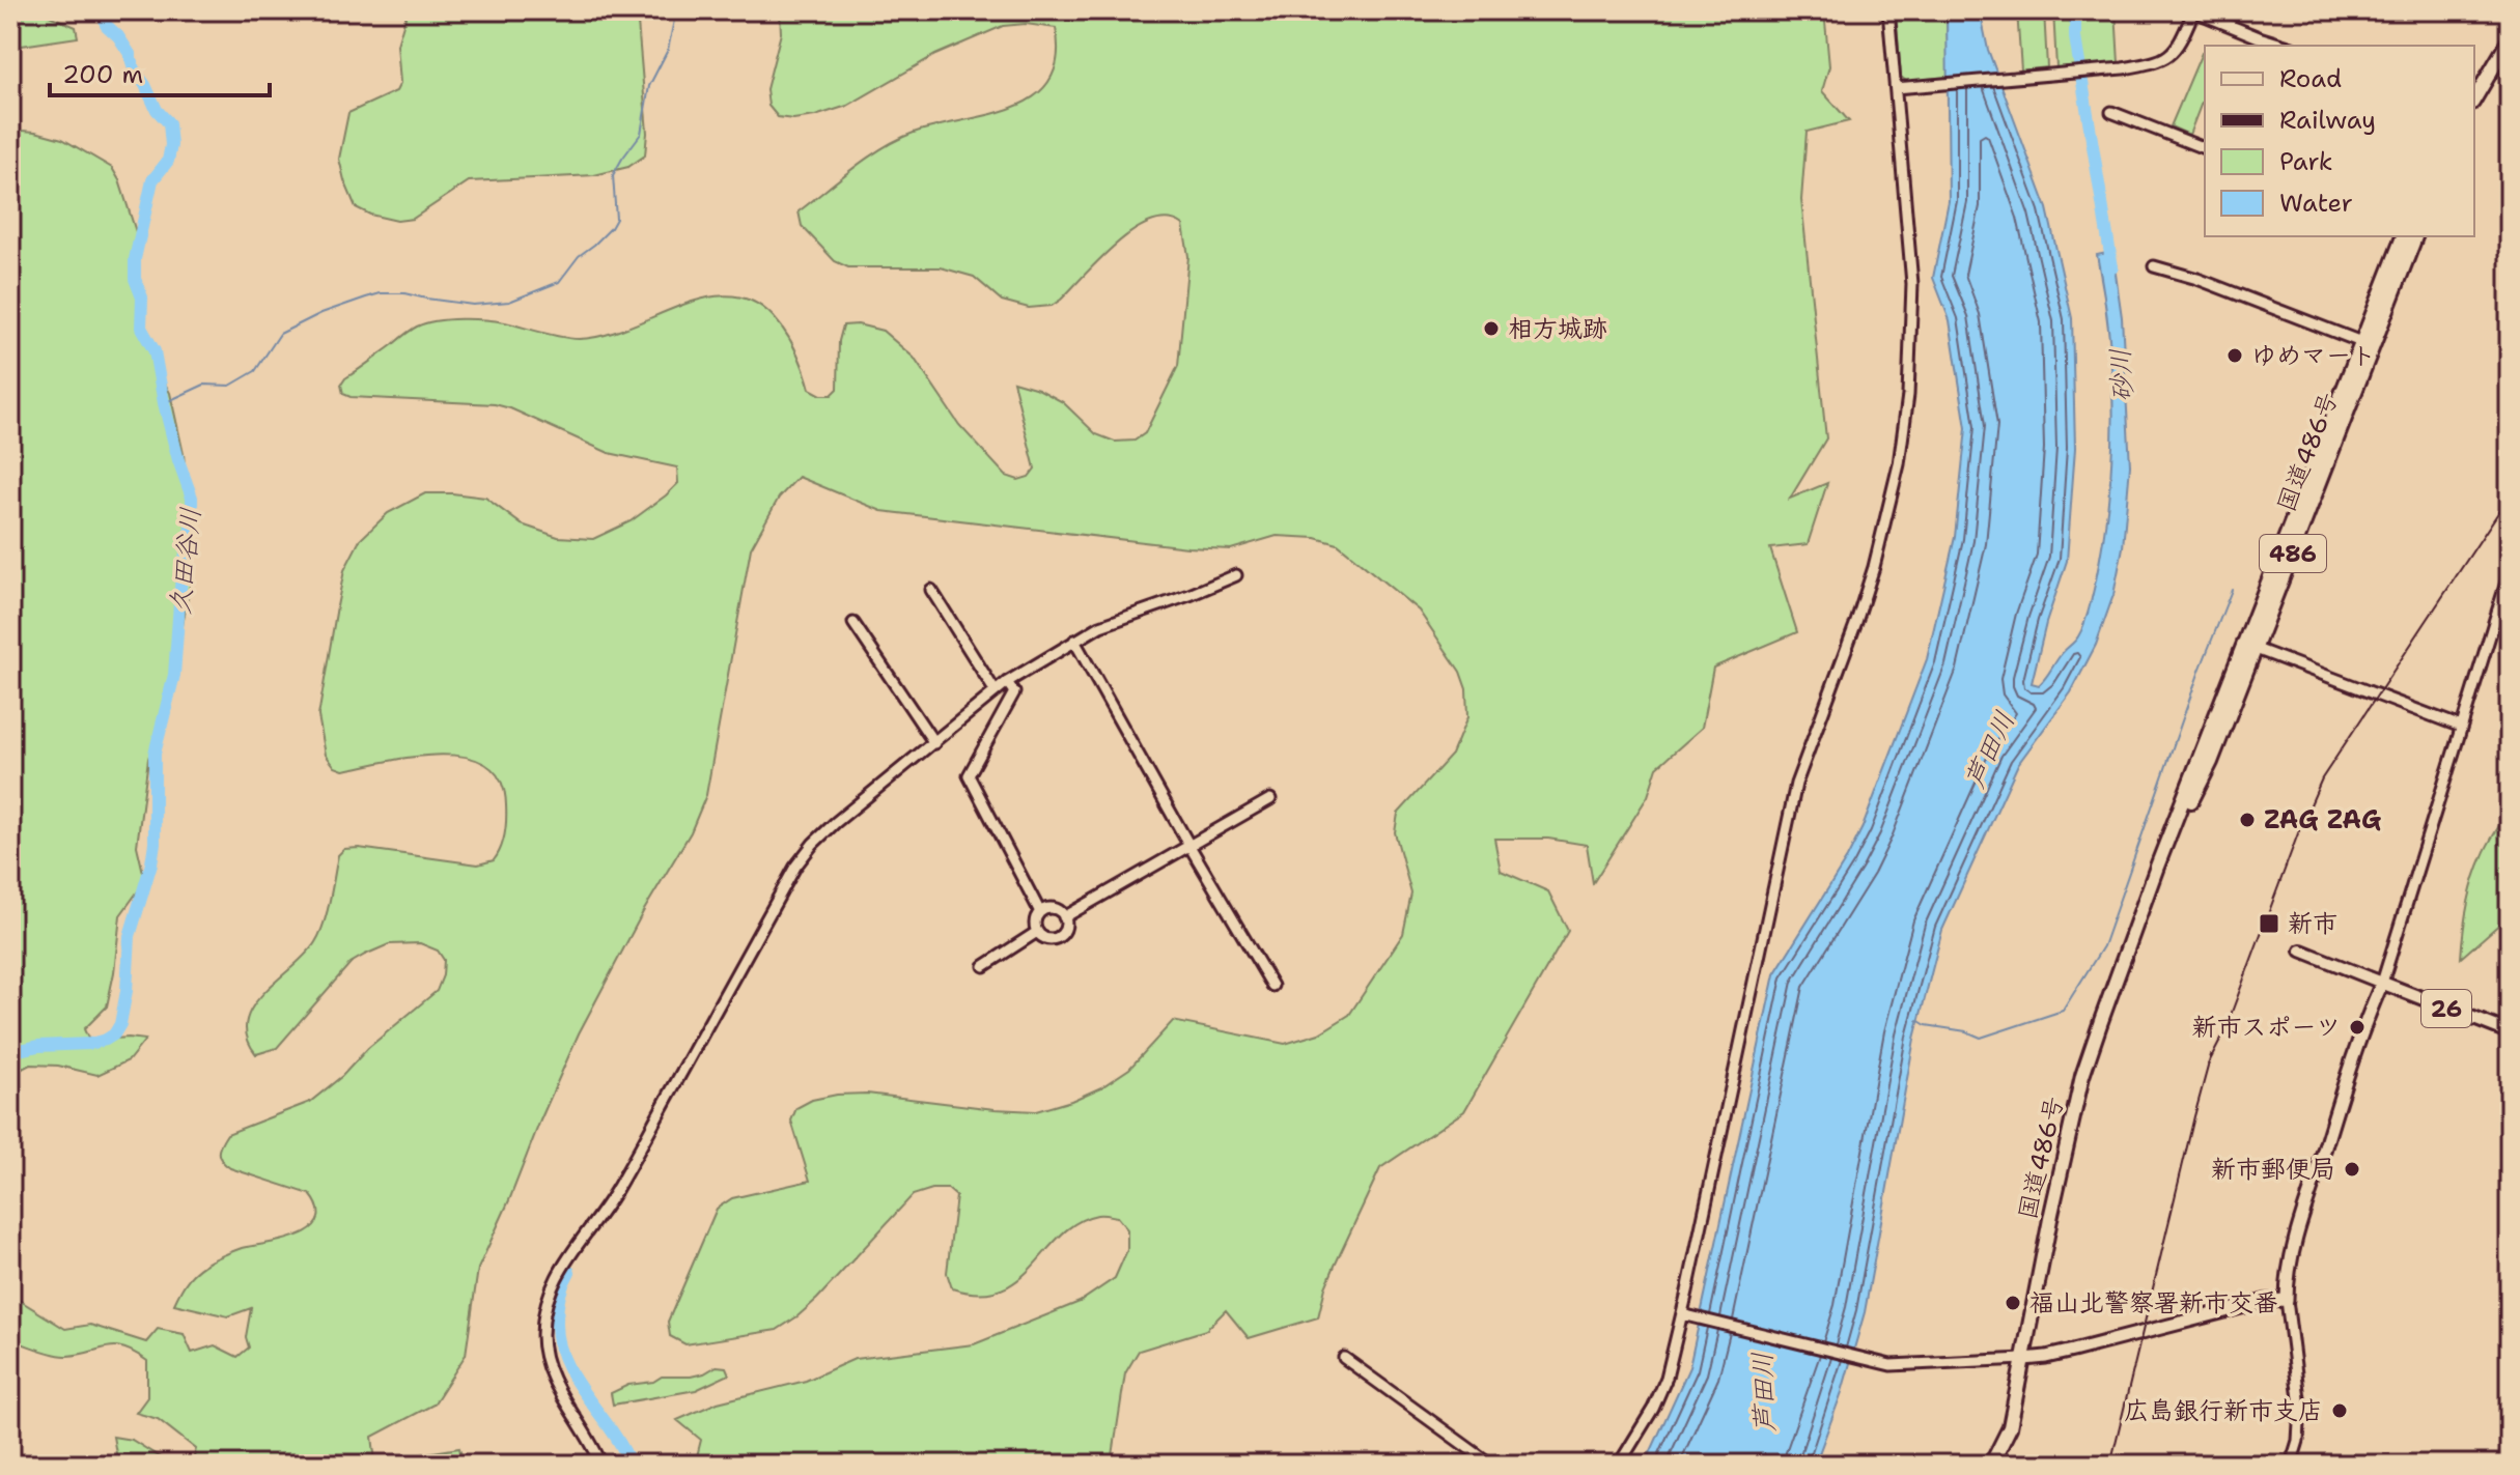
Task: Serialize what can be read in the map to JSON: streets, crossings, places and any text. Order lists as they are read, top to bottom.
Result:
{
  "streets": {
    "highway": ["国道486号", "486"],
    "main road": ["26"]
  },
  "water": ["砂川", "久田谷川", "芦田川"],
  "places": {
    "other": [
      "相方城跡",
      "ゆめマート",
      "ZAG ZAG",
      "新市スポーツ",
      "新市郵便局",
      "福山北警察署新市交番",
      "広島銀行新市支店"
    ],
    "transit": ["新市"]
  },
  "legend": [
    "Road",
    "Railway",
    "Park",
    "Water"
  ],
  "scale_bar": "200 m"
}
